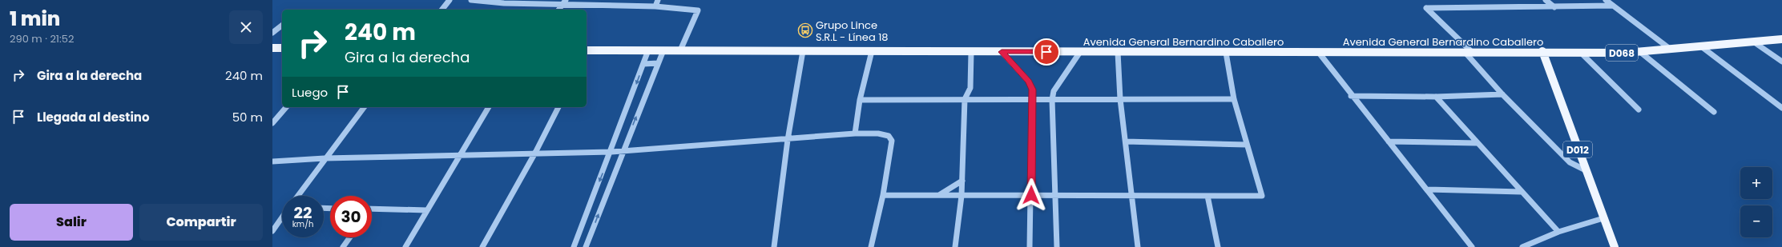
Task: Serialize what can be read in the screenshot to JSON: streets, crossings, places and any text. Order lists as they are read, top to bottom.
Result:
{
  "streets": {
    "main road": ["Avenida General Bernardino Caballero", "D068", "D012"]
  },
  "crossings": [
    ["Avenida General Bernardino Caballero", "D012"]
  ],
  "places": {
    "bus stop": ["Grupo Lince S.R.L - Línea 18"]
  },
  "page": {
    "heading": ["1 min", "290 m · 21:52"],
    "turn": ["240 m", "Gira a la derecha"],
    "list": [
      {
        "name": "Gira a la derecha",
        "value": "240 m"
      },
      {
        "name": "Llegada al destino",
        "value": "50 m"
      }
    ],
    "then": "Luego",
    "map_buttons": ["+", "−"],
    "speed": "22 km/h",
    "limit": "30",
    "buttons": ["Salir", "Compartir"]
  }
}
